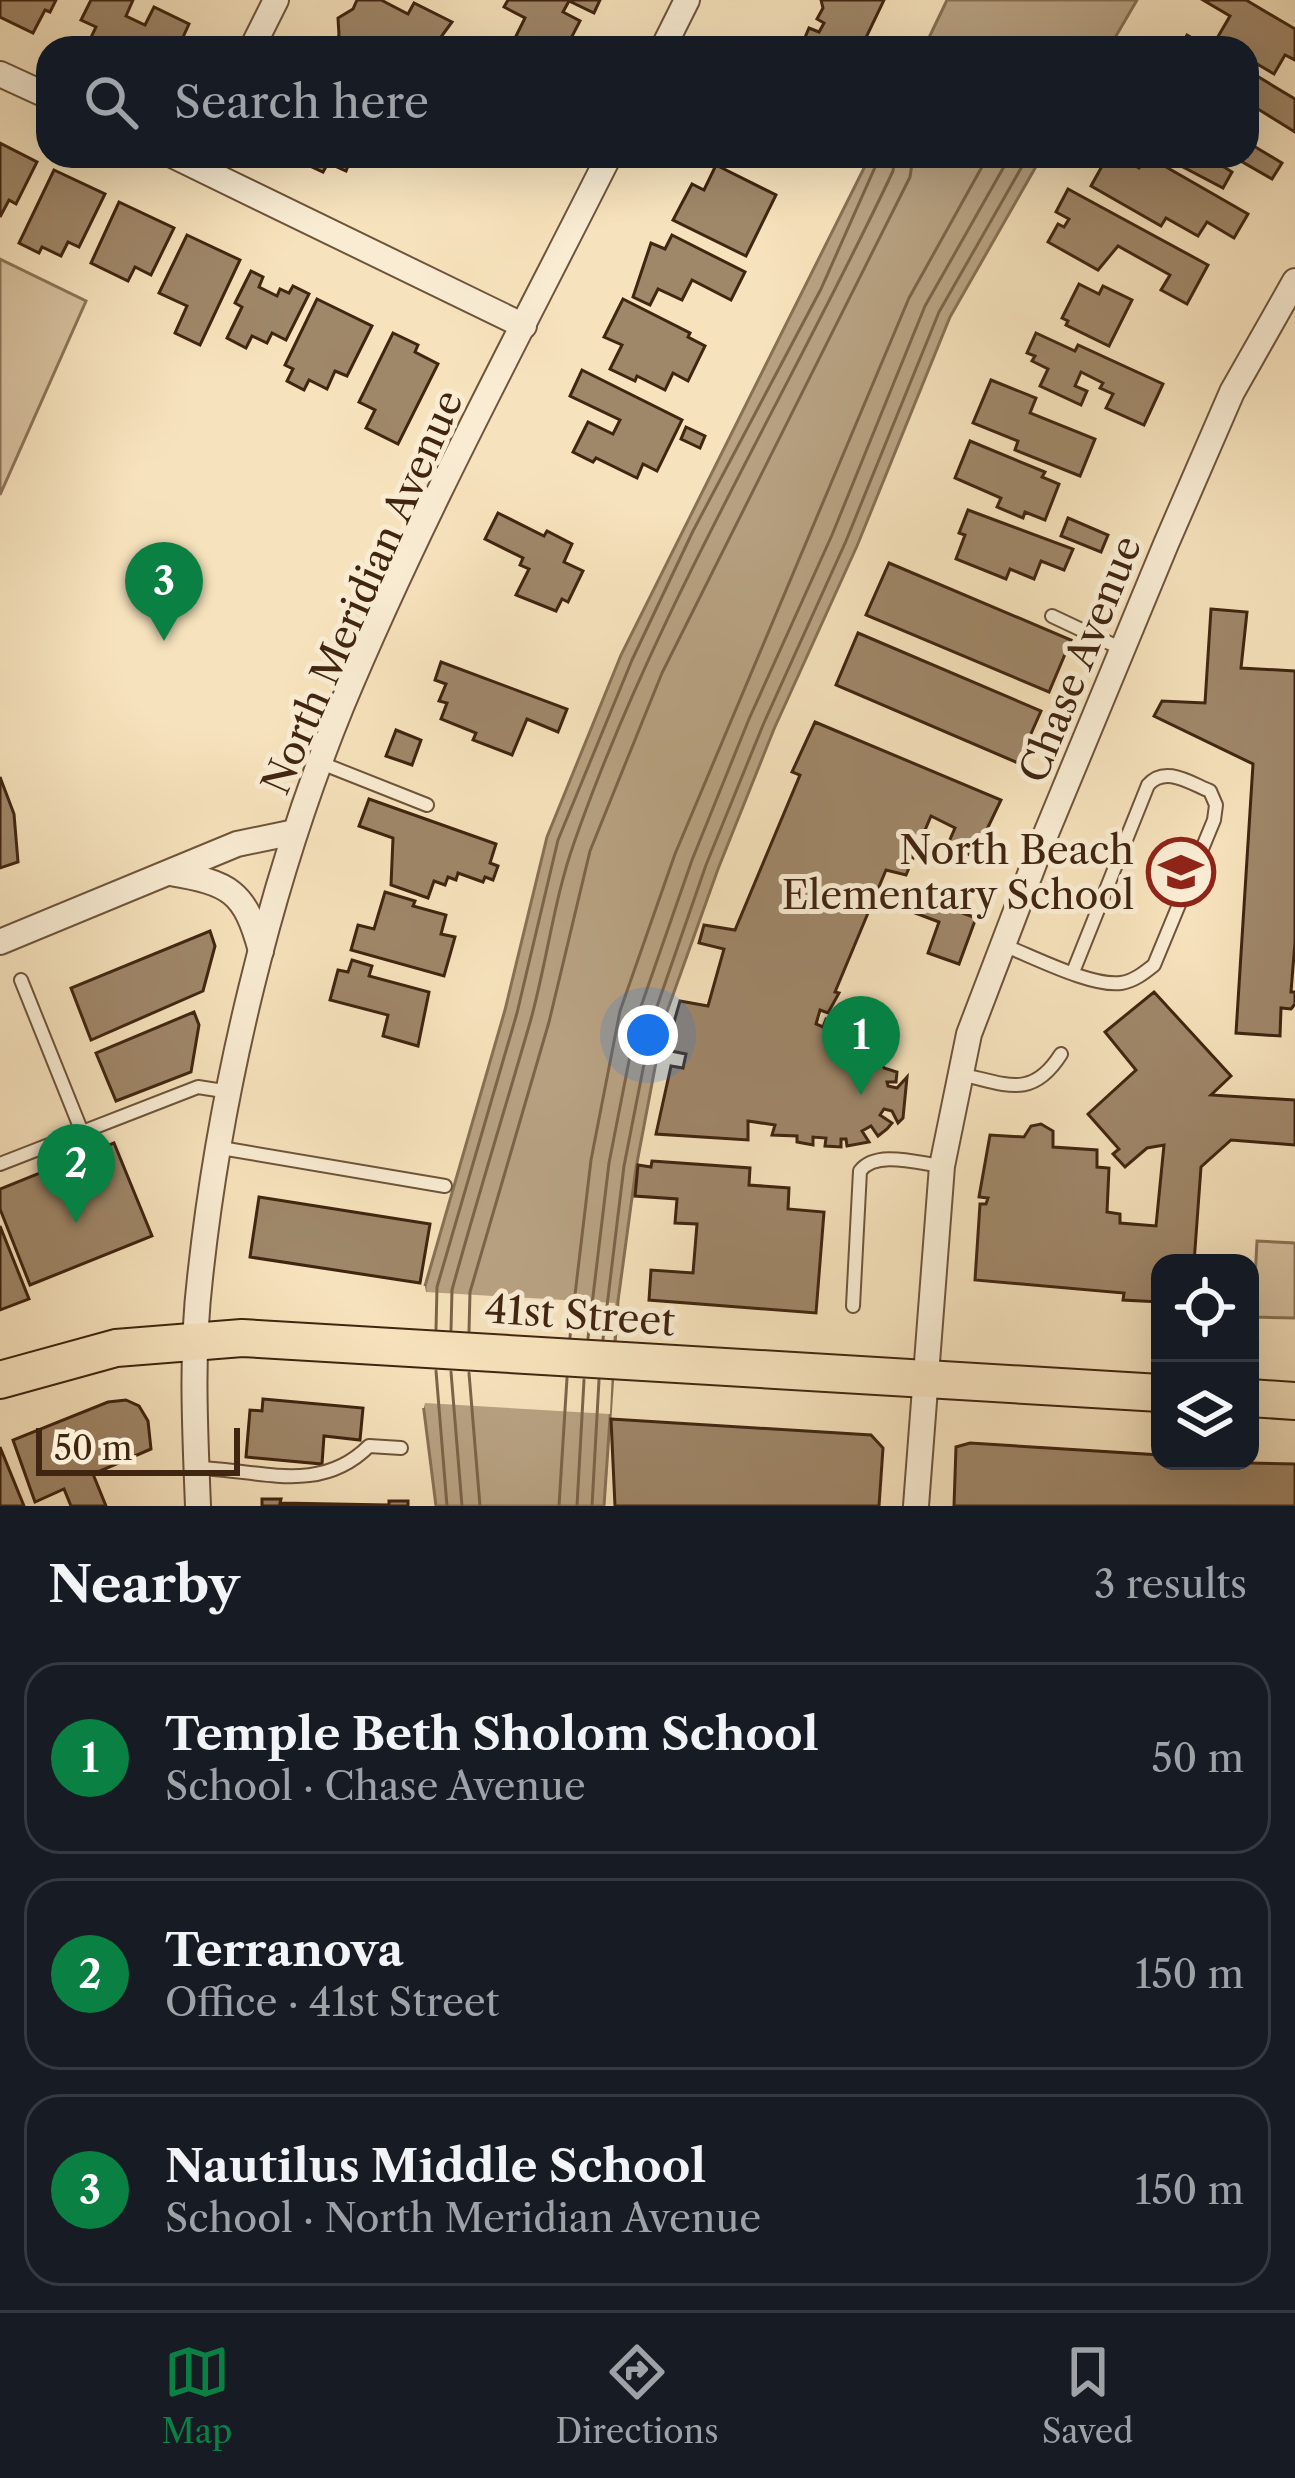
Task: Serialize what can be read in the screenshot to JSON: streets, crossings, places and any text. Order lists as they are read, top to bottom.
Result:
{
  "streets": {
    "main road": ["41st Street"],
    "street": ["North Meridian Avenue", "Chase Avenue"]
  },
  "crossings": [
    ["North Meridian Avenue", "41st Street"],
    ["Chase Avenue", "41st Street"]
  ],
  "places": {
    "school or university": ["North Beach Elementary School"]
  },
  "scale_bar": "50 m",
  "page": {
    "search": "Search here",
    "pins": ["3", "1", "2"],
    "scale": "50 m",
    "heading": ["Nearby", "3 results"],
    "list": [
      {
        "mark": "1",
        "name": "Temple Beth Sholom School",
        "note": "School · Chase Avenue",
        "value": "50 m"
      },
      {
        "mark": "2",
        "name": "Terranova",
        "note": "Office · 41st Street",
        "value": "150 m"
      },
      {
        "mark": "3",
        "name": "Nautilus Middle School",
        "note": "School · North Meridian Avenue",
        "value": "150 m"
      }
    ],
    "nav": ["Map", "Directions", "Saved"]
  }
}
